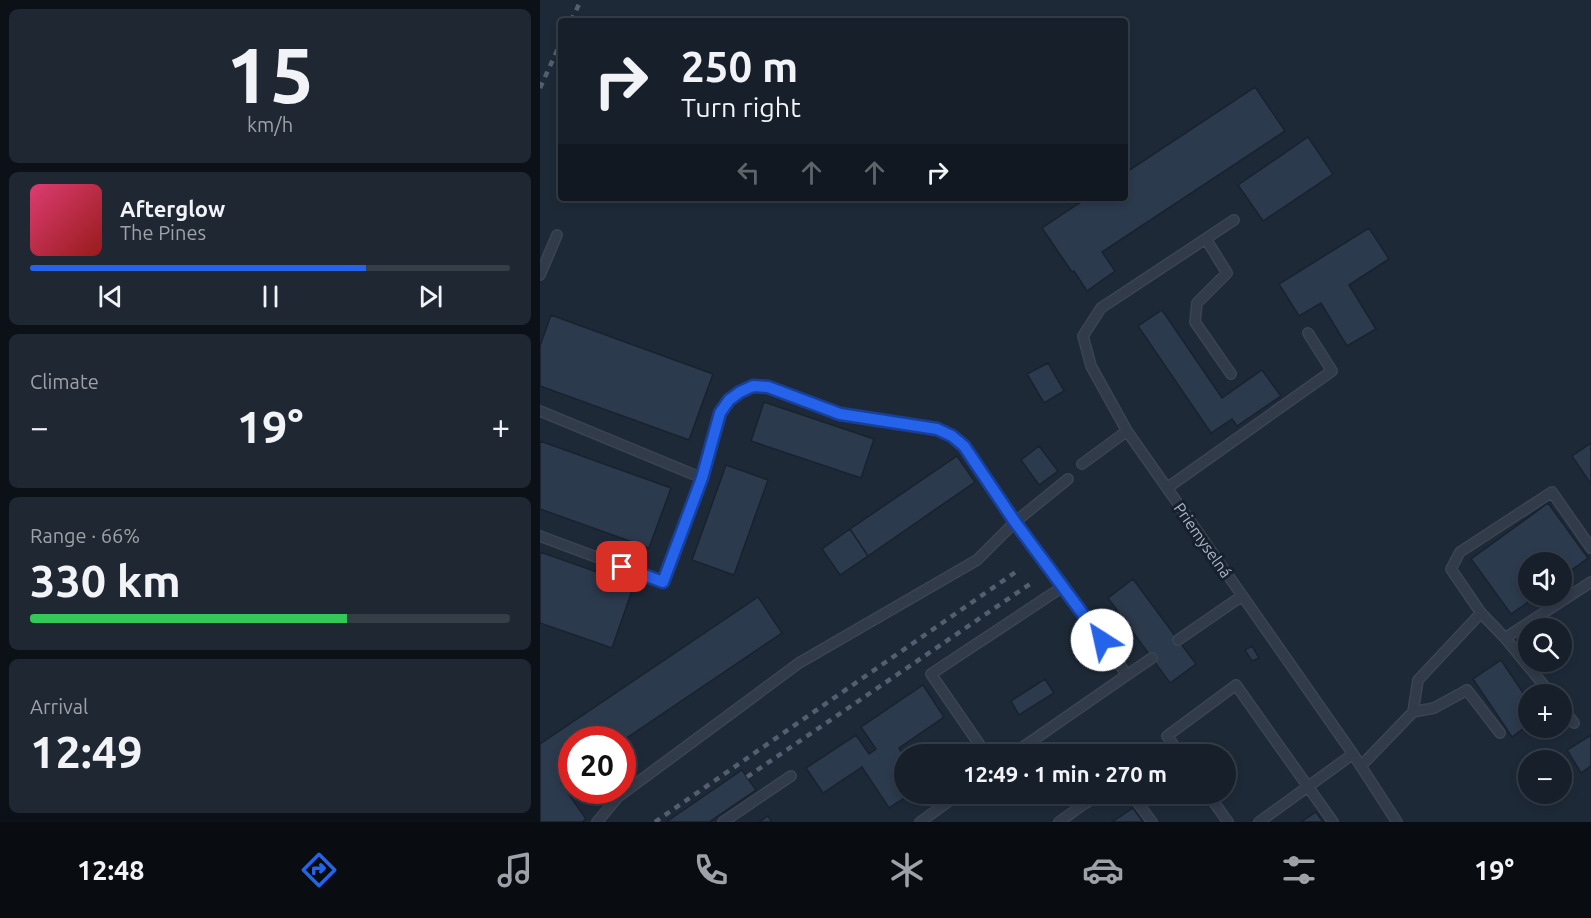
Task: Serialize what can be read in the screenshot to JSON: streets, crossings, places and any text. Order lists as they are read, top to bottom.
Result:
{
  "streets": {
    "lane": ["Priemyselná"]
  },
  "page": {
    "tile": [
      ["15", "km/h"],
      "Climate",
      ["Range · 66%", "330 km"],
      ["Arrival", "12:49"]
    ],
    "turn": ["250 m", "Turn right"],
    "song": ["Afterglow", "The Pines"],
    "heat": ["−", "19°", "+"],
    "map_buttons": ["+", "−"],
    "limit": "20",
    "trip": "12:49 · 1 min · 270 m",
    "tabs": ["12:48", "19°"]
  }
}
